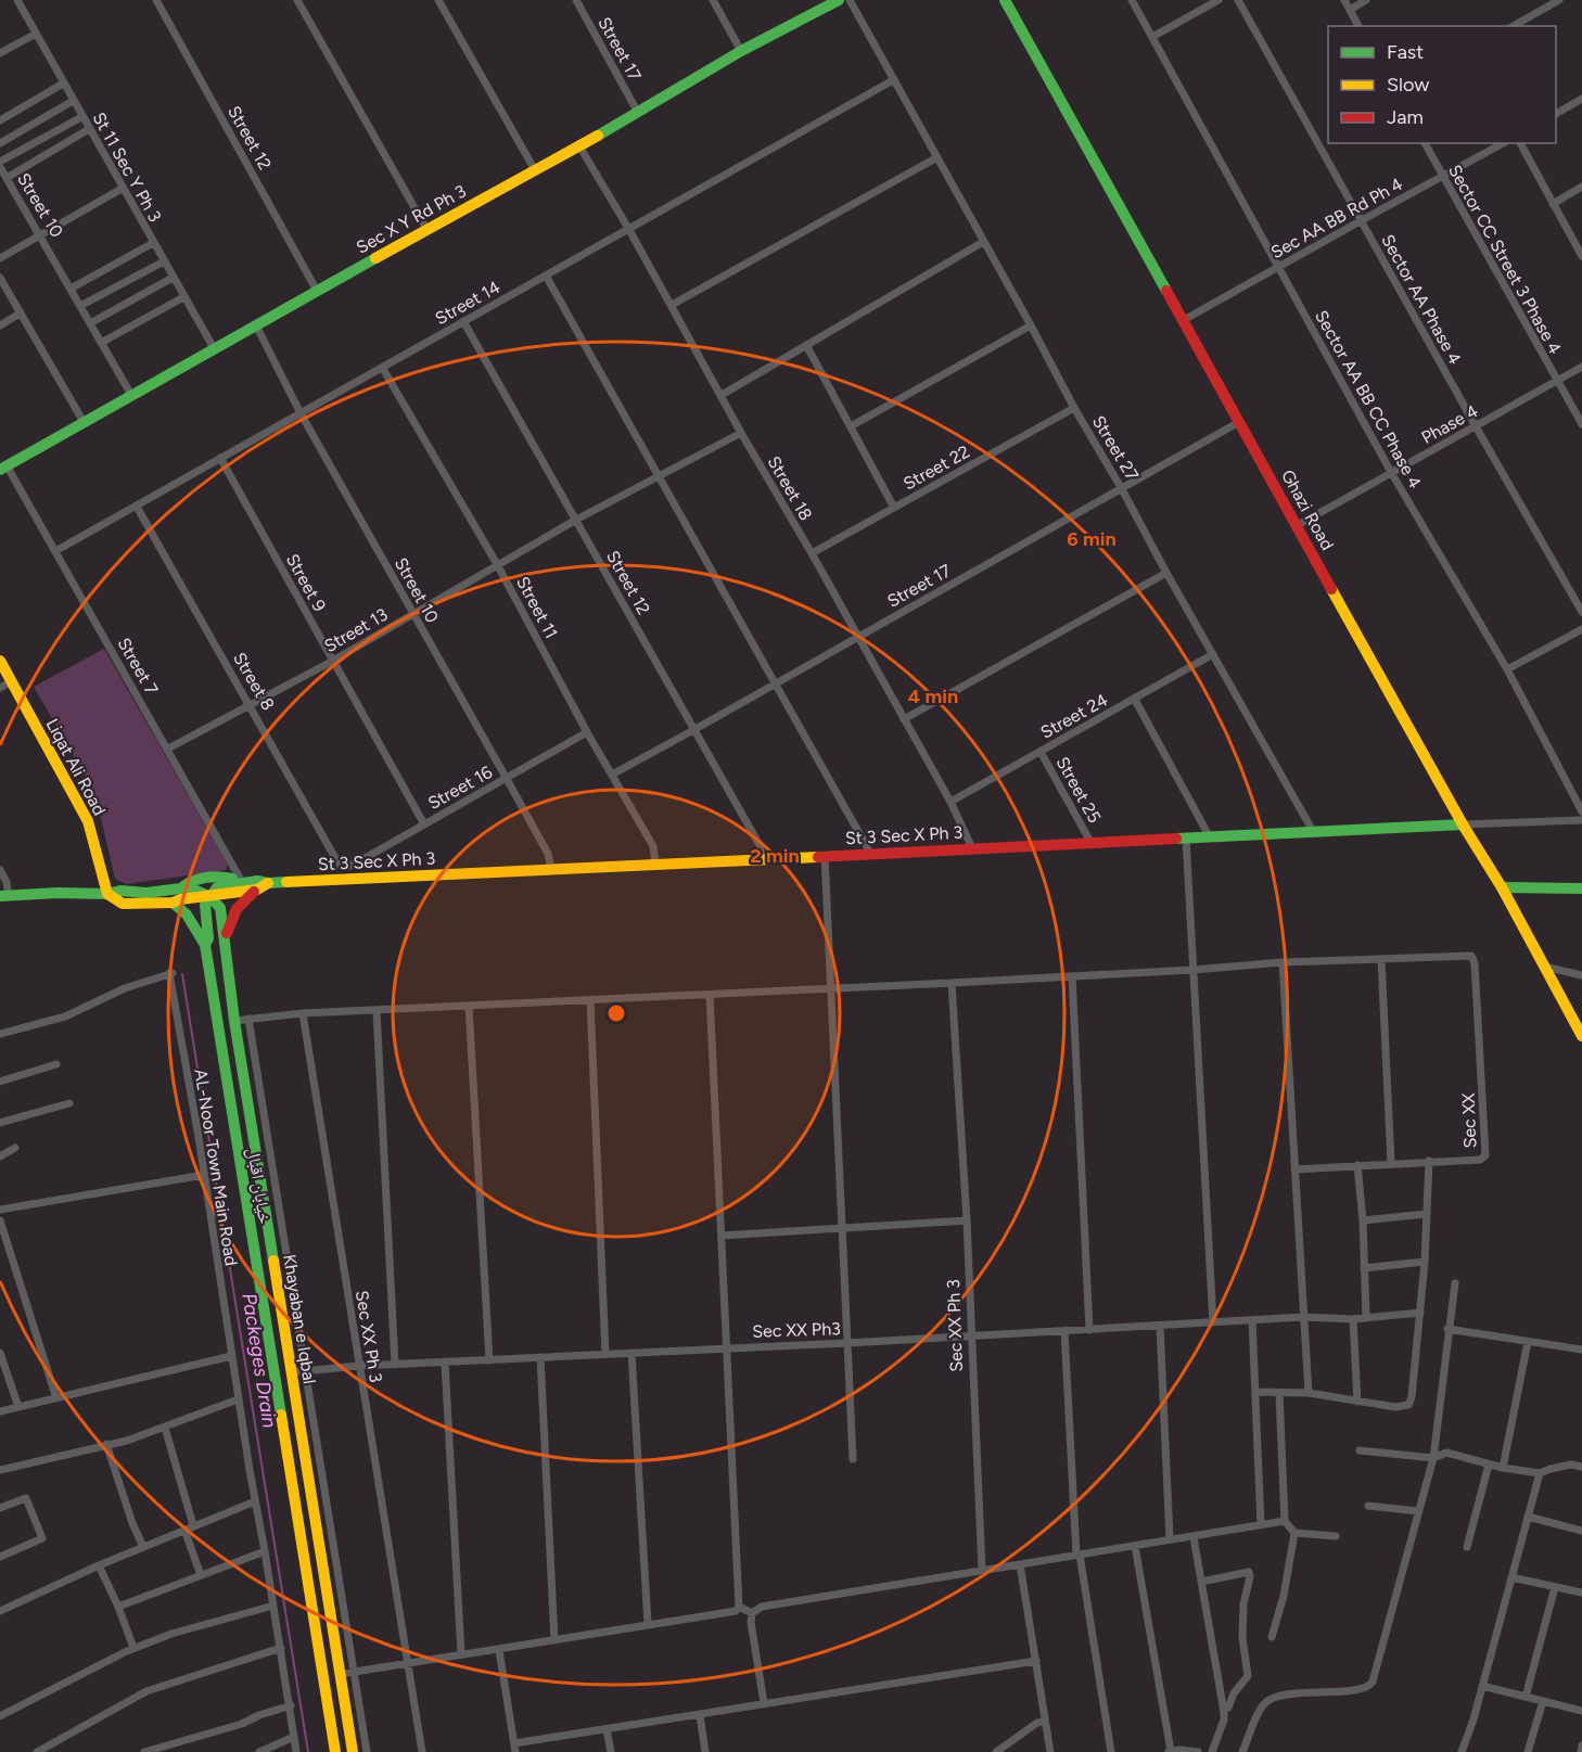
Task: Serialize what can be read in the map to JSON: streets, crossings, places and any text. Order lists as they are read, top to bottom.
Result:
{
  "streets": {
    "main road": [
      "Sec X Y Rd Ph 3",
      "Ghazi Road",
      "Liqat Ali Road",
      "St 3 Sec X Ph 3",
      "خیابان اقبال",
      "Khayaban e Iqbal"
    ],
    "street": [
      "Street 17",
      "Street 12",
      "St 11 Sec Y Ph 3",
      "Street 10",
      "Sec AA BB Rd Ph 4",
      "Sector CC Street 3 Phase 4",
      "Sector AA Phase 4",
      "Street 14",
      "Sector AA BB CC Phase 4",
      "Phase 4",
      "Street 27",
      "Street 22",
      "Street 18",
      "Street 9",
      "Street 11",
      "Street 13",
      "Street 7",
      "Street 8",
      "Street 24",
      "Street 16",
      "Street 25",
      "Sec XX",
      "AL-Noor Town Main Road",
      "Sec XX Ph 3",
      "Sec XX Ph3"
    ]
  },
  "crossings": [
    ["Street 17", "Street 12"],
    ["Street 17", "Sec X Y Rd Ph 3"],
    ["Street 17", "Street 27"],
    ["Street 17", "Street 18"],
    ["Street 17", "Ghazi Road"],
    ["Street 17", "Street 11"],
    ["Street 12", "Sec X Y Rd Ph 3"],
    ["Street 12", "Street 14"],
    ["Street 12", "Street 13"],
    ["Street 12", "St 3 Sec X Ph 3"],
    ["St 11 Sec Y Ph 3", "Sec X Y Rd Ph 3"],
    ["Street 10", "Sec X Y Rd Ph 3"],
    ["Street 10", "Street 14"],
    ["Street 10", "Street 13"],
    ["Street 10", "Street 16"],
    ["Street 10", "St 3 Sec X Ph 3"],
    ["Sec AA BB Rd Ph 4", "Sector CC Street 3 Phase 4"],
    ["Sec AA BB Rd Ph 4", "Sector AA Phase 4"],
    ["Sec AA BB Rd Ph 4", "Sector AA BB CC Phase 4"],
    ["Sec AA BB Rd Ph 4", "Ghazi Road"],
    ["Sec X Y Rd Ph 3", "Street 18"],
    ["Sec X Y Rd Ph 3", "Street 7"],
    ["Sector CC Street 3 Phase 4", "Phase 4"],
    ["Sector AA Phase 4", "Phase 4"],
    ["Street 14", "Street 27"],
    ["Street 14", "Street 18"],
    ["Street 14", "Street 9"],
    ["Street 14", "Street 11"],
    ["Street 14", "Street 7"],
    ["Street 14", "Street 8"],
    ["Sector AA BB CC Phase 4", "Phase 4"],
    ["Phase 4", "Ghazi Road"],
    ["Street 27", "Street 22"],
    ["Street 27", "Street 24"],
    ["Street 27", "St 3 Sec X Ph 3"],
    ["Street 22", "Street 18"],
    ["Street 18", "Street 13"],
    ["Street 18", "Street 24"],
    ["Street 18", "St 3 Sec X Ph 3"],
    ["Ghazi Road", "St 3 Sec X Ph 3"],
    ["Street 9", "Street 13"],
    ["Street 9", "Street 16"],
    ["Street 11", "Street 13"],
    ["Street 11", "Street 16"],
    ["Street 11", "St 3 Sec X Ph 3"],
    ["Street 13", "Street 7"],
    ["Street 13", "Street 8"],
    ["Street 7", "St 3 Sec X Ph 3"],
    ["Street 8", "Street 16"],
    ["Street 24", "Street 25"],
    ["Street 25", "St 3 Sec X Ph 3"],
    ["St 3 Sec X Ph 3", "خیابان اقبال"],
    ["St 3 Sec X Ph 3", "Khayaban e Iqbal"],
    ["خیابان اقبال", "Khayaban e Iqbal"],
    ["Khayaban e Iqbal", "Sec XX Ph3"],
    ["Sec XX Ph 3", "Sec XX Ph3"]
  ],
  "water": ["Packeges Drain"],
  "legend": ["Fast", "Slow", "Jam"],
  "rings": ["6 min", "4 min", "2 min"]
}
